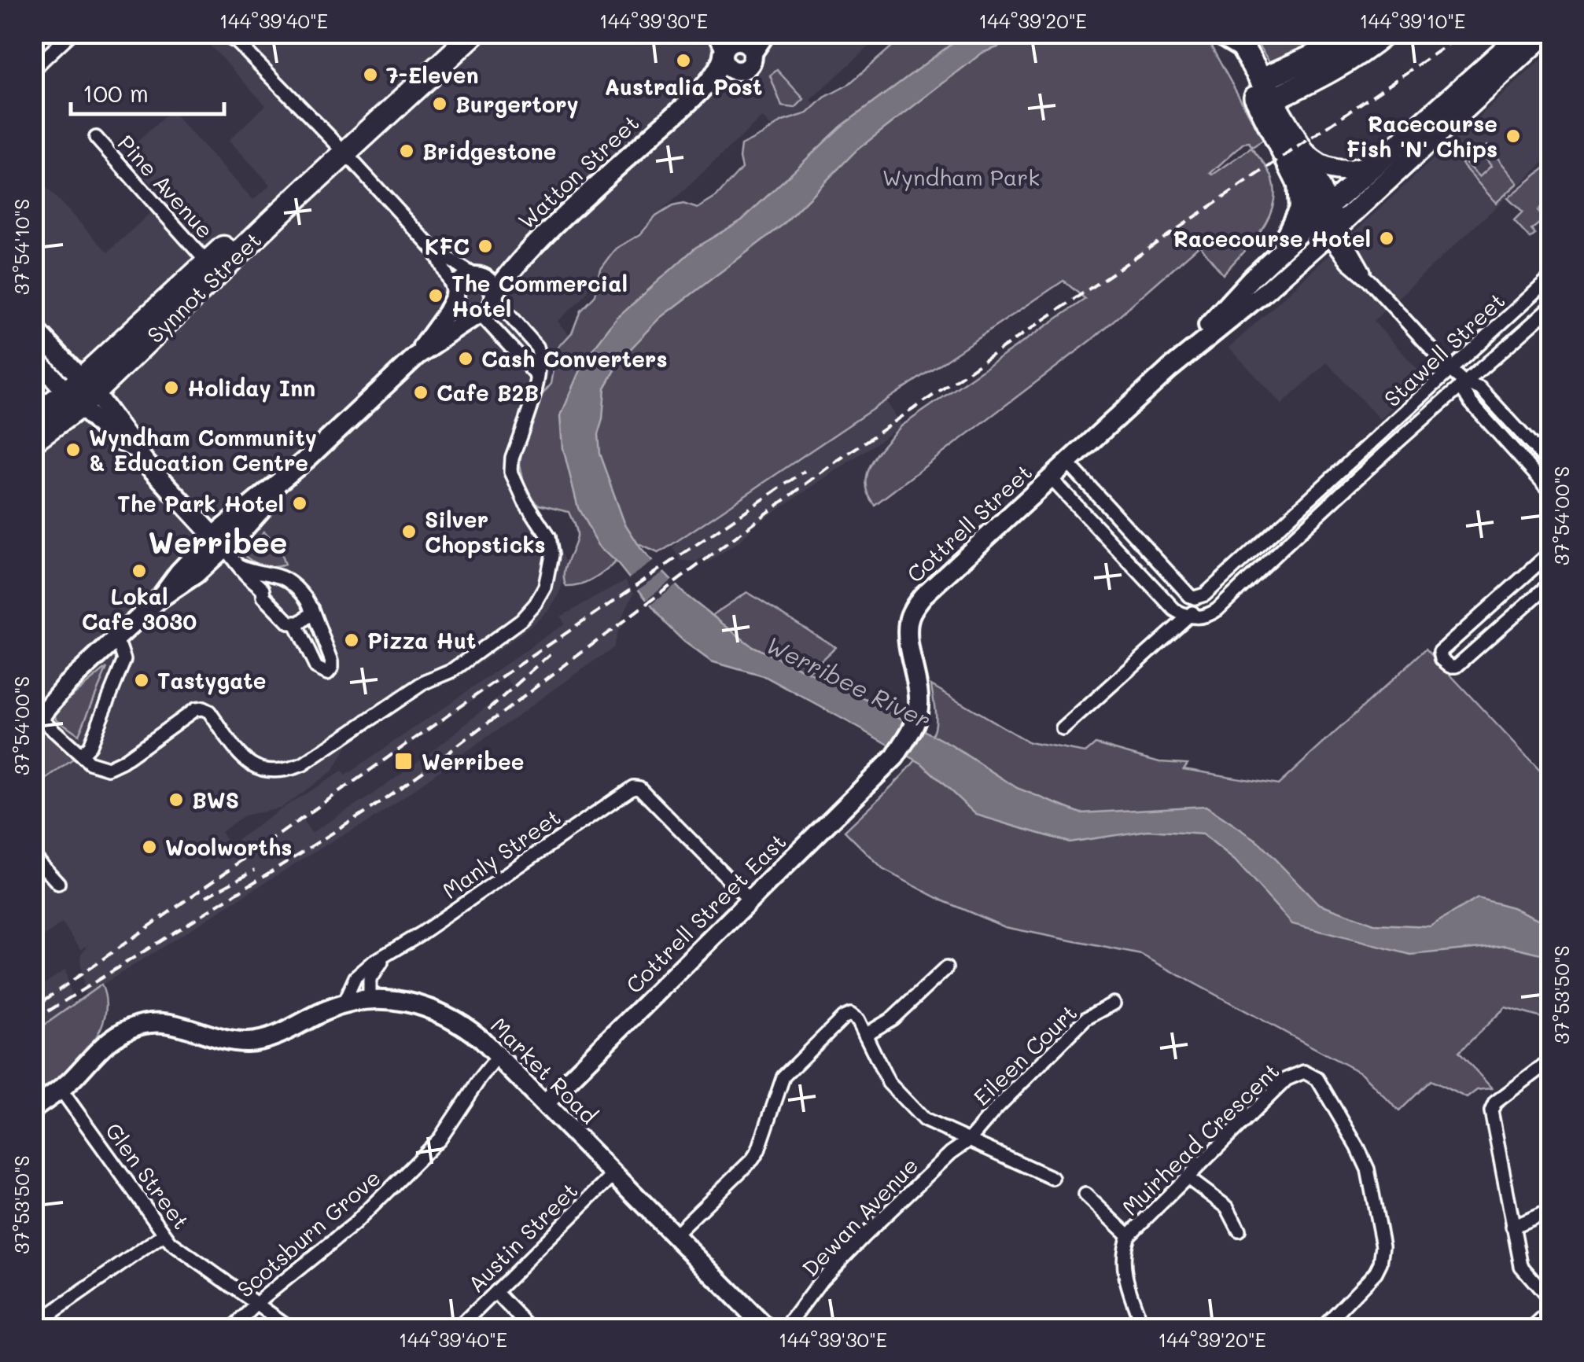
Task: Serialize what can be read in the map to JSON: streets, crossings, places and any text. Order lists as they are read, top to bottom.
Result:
{
  "streets": {
    "highway": ["Synnot Street"],
    "main road": ["Cottrell Street"],
    "street": [
      "Watton Street",
      "Pine Avenue",
      "Stawell Street",
      "Manly Street",
      "Cottrell Street East",
      "Eileen Court",
      "Market Road",
      "Muirhead Crescent",
      "Glen Street",
      "Dewan Avenue",
      "Scotsburn Grove",
      "Austin Street"
    ]
  },
  "crossings": [
    ["Pine Avenue", "Synnot Street"],
    ["Cottrell Street", "Cottrell Street East"],
    ["Manly Street", "Cottrell Street East"],
    ["Manly Street", "Market Road"],
    ["Cottrell Street East", "Market Road"],
    ["Eileen Court", "Dewan Avenue"],
    ["Market Road", "Glen Street"],
    ["Market Road", "Scotsburn Grove"],
    ["Market Road", "Austin Street"],
    ["Glen Street", "Scotsburn Grove"]
  ],
  "districts": ["Werribee"],
  "water": ["Werribee River"],
  "parks": ["Wyndham Park"],
  "places": {
    "other": [
      "Australia Post",
      "7-Eleven",
      "Burgertory",
      "Racecourse Fish 'N' Chips",
      "Bridgestone",
      "Racecourse Hotel",
      "KFC",
      "The Commercial Hotel",
      "Cash Converters",
      "Holiday Inn",
      "Cafe B2B",
      "Wyndham Community & Education Centre",
      "The Park Hotel",
      "Silver Chopsticks",
      "Lokal Cafe 3030",
      "Pizza Hut",
      "Tastygate",
      "BWS",
      "Woolworths"
    ],
    "transit": ["Werribee"]
  },
  "scale_bar": "100 m",
  "coordinates": [
    "144°39'40\"E",
    "144°39'30\"E",
    "144°39'20\"E",
    "144°39'10\"E",
    "37°54'10\"S",
    "37°54'00\"S",
    "37°53'50\"S"
  ]
}
